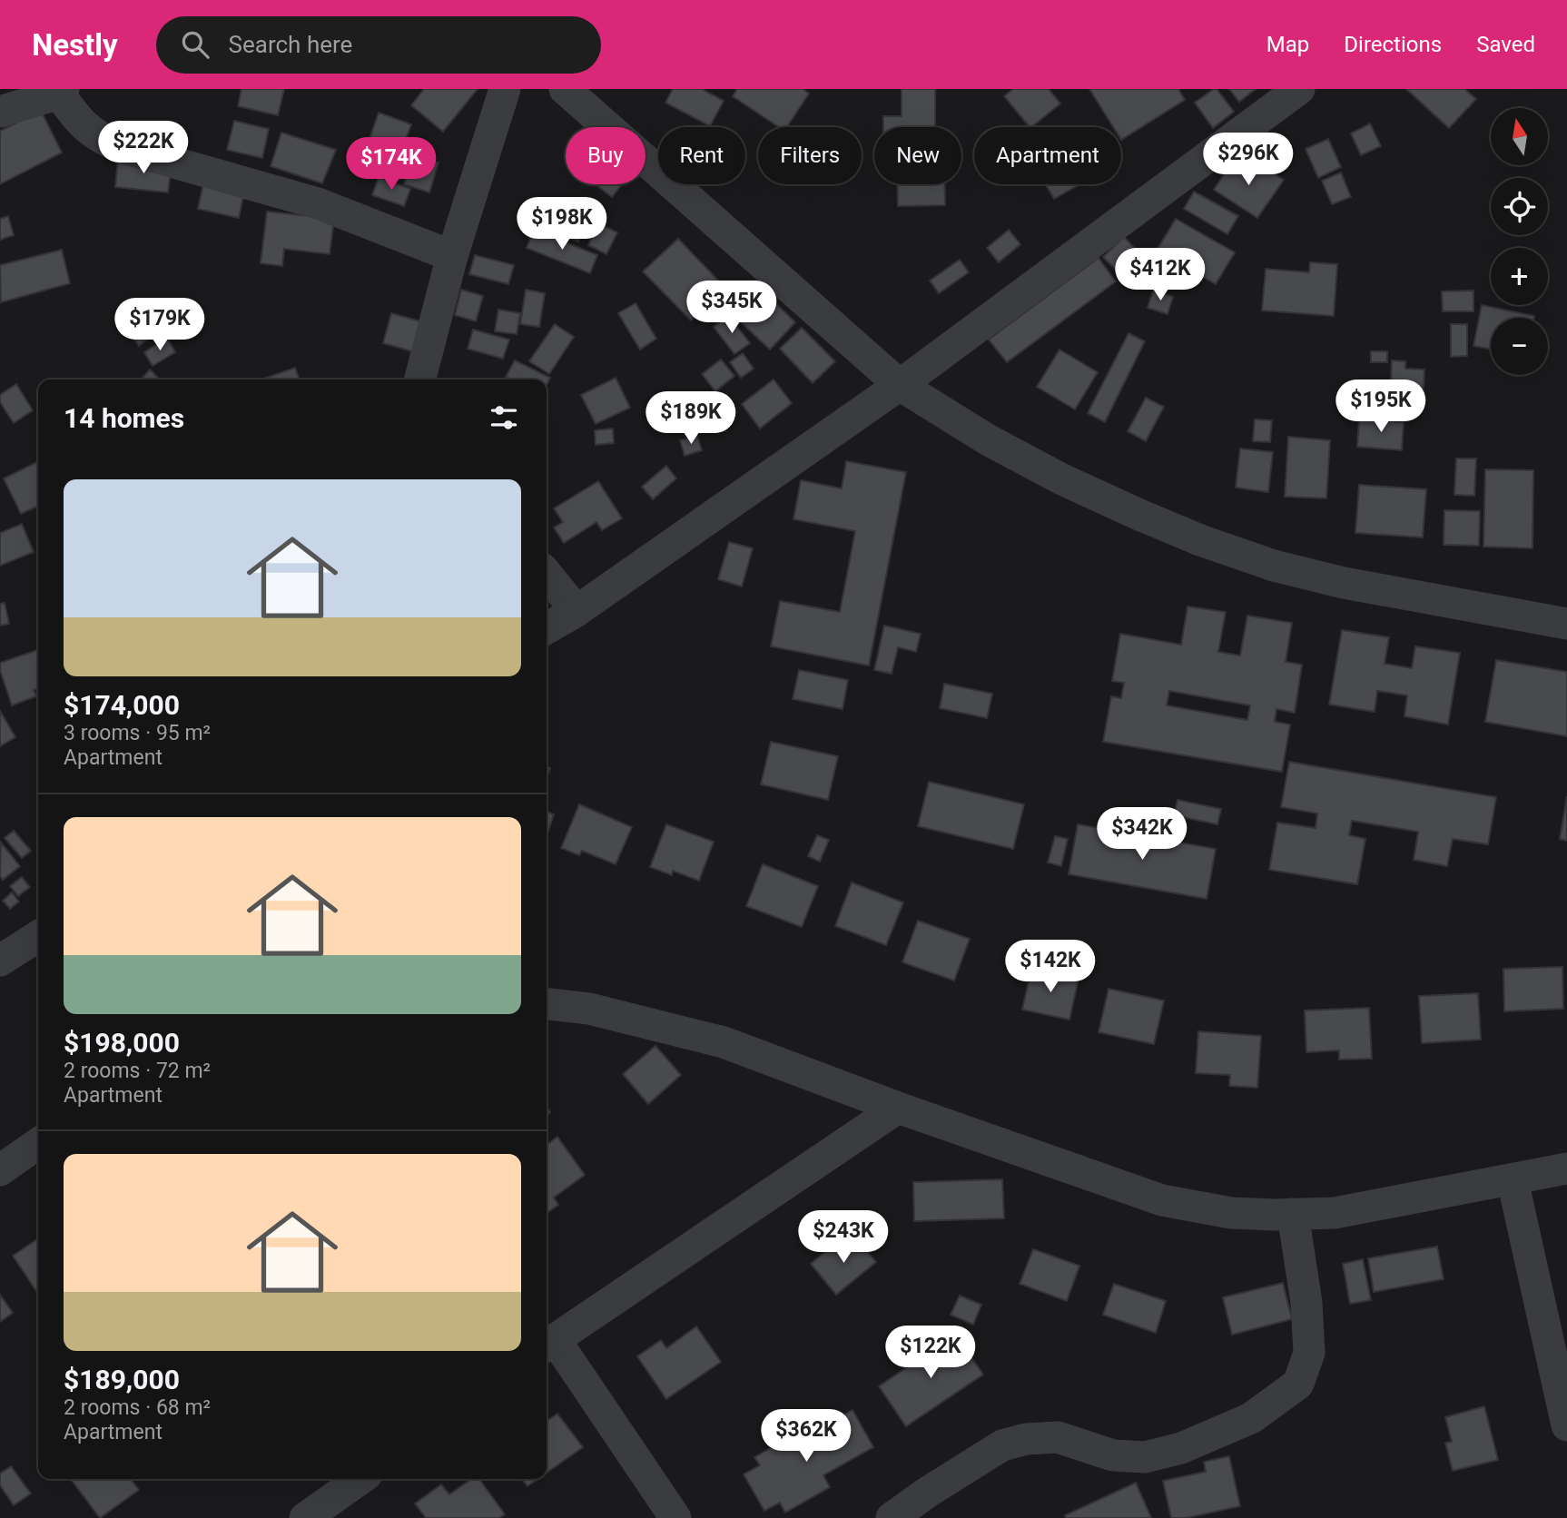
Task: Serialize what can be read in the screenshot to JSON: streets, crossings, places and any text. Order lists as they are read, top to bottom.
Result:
{
  "north": "top",
  "page": {
    "header": "Nestly",
    "search": "Search here",
    "nav": ["Map", "Directions", "Saved"],
    "map_buttons": ["+", "−"],
    "price": [
      "$222K",
      "$296K",
      "$174K",
      "$198K",
      "$412K",
      "$345K",
      "$179K",
      "$195K",
      "$189K",
      "$342K",
      "$142K",
      "$243K",
      "$122K",
      "$362K"
    ],
    "chip": [
      "Buy",
      "Rent",
      "Filters",
      "New",
      "Apartment"
    ],
    "heading": "14 homes",
    "list": [
      {
        "name": "$174,000",
        "note": "3 rooms · 95 m² · Apartment"
      },
      {
        "name": "$198,000",
        "note": "2 rooms · 72 m² · Apartment"
      },
      {
        "name": "$189,000",
        "note": "2 rooms · 68 m² · Apartment"
      }
    ]
  }
}
